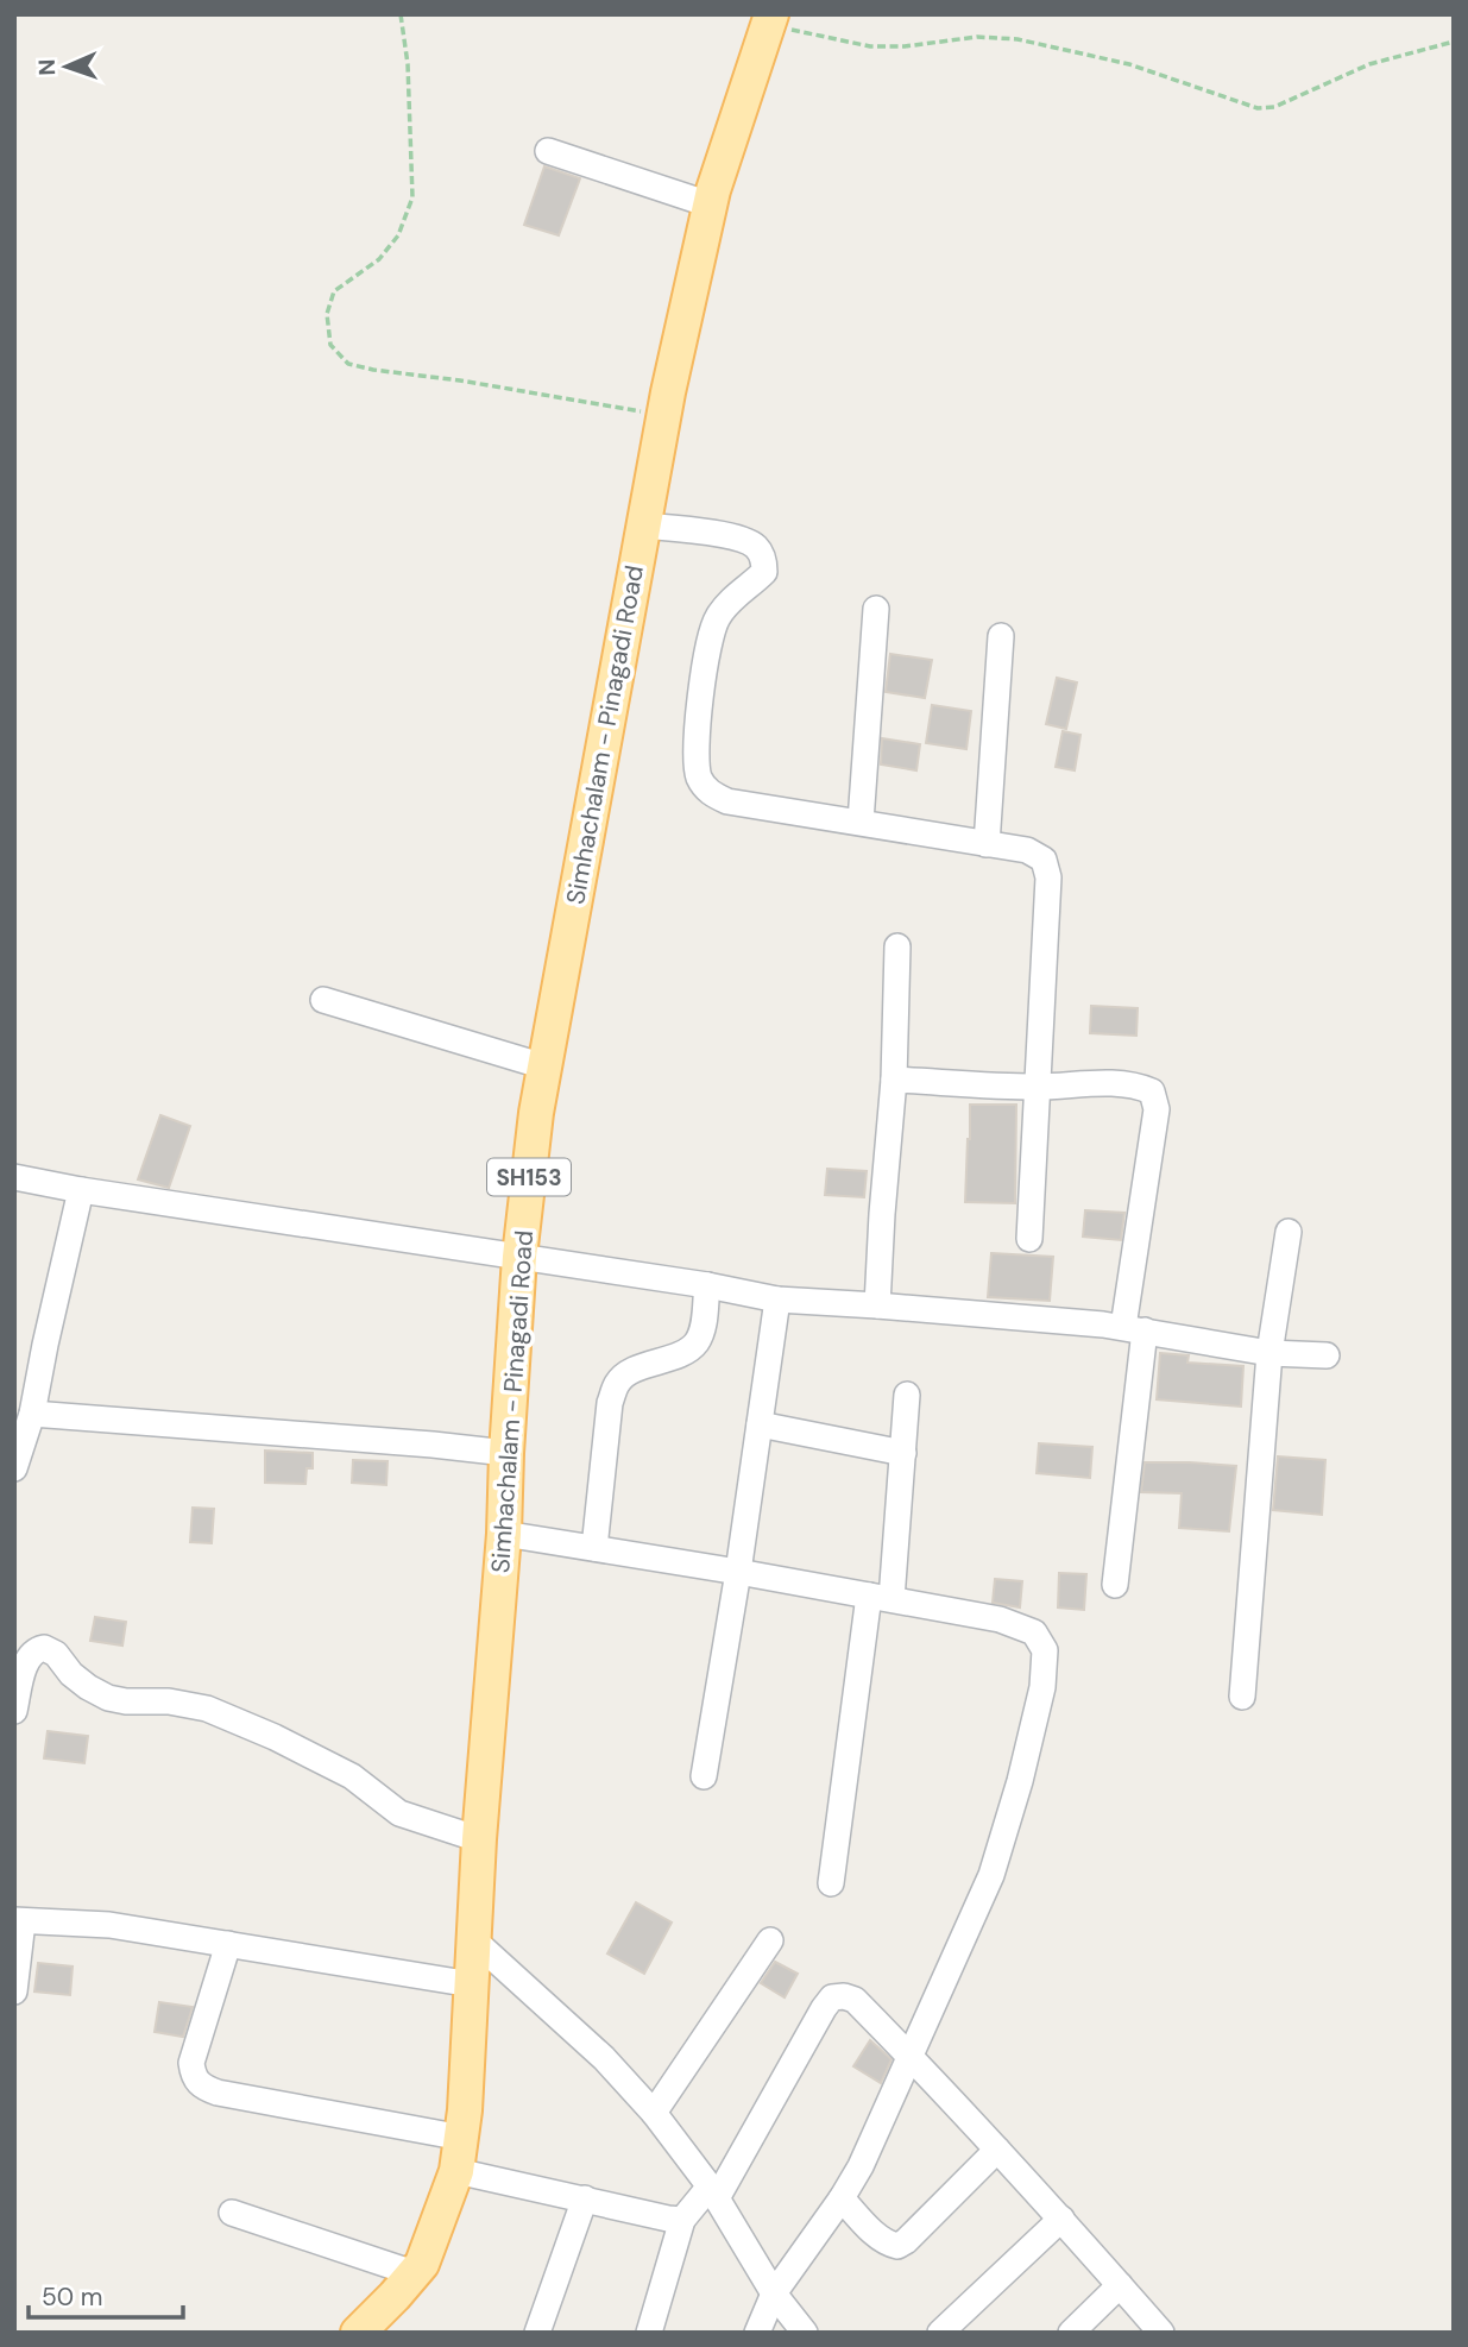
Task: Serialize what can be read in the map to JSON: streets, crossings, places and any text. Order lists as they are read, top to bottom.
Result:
{
  "streets": {
    "main road": ["Simhachalam - Pinagadi Road", "SH153"]
  },
  "scale_bar": "50 m",
  "north": "left"
}
